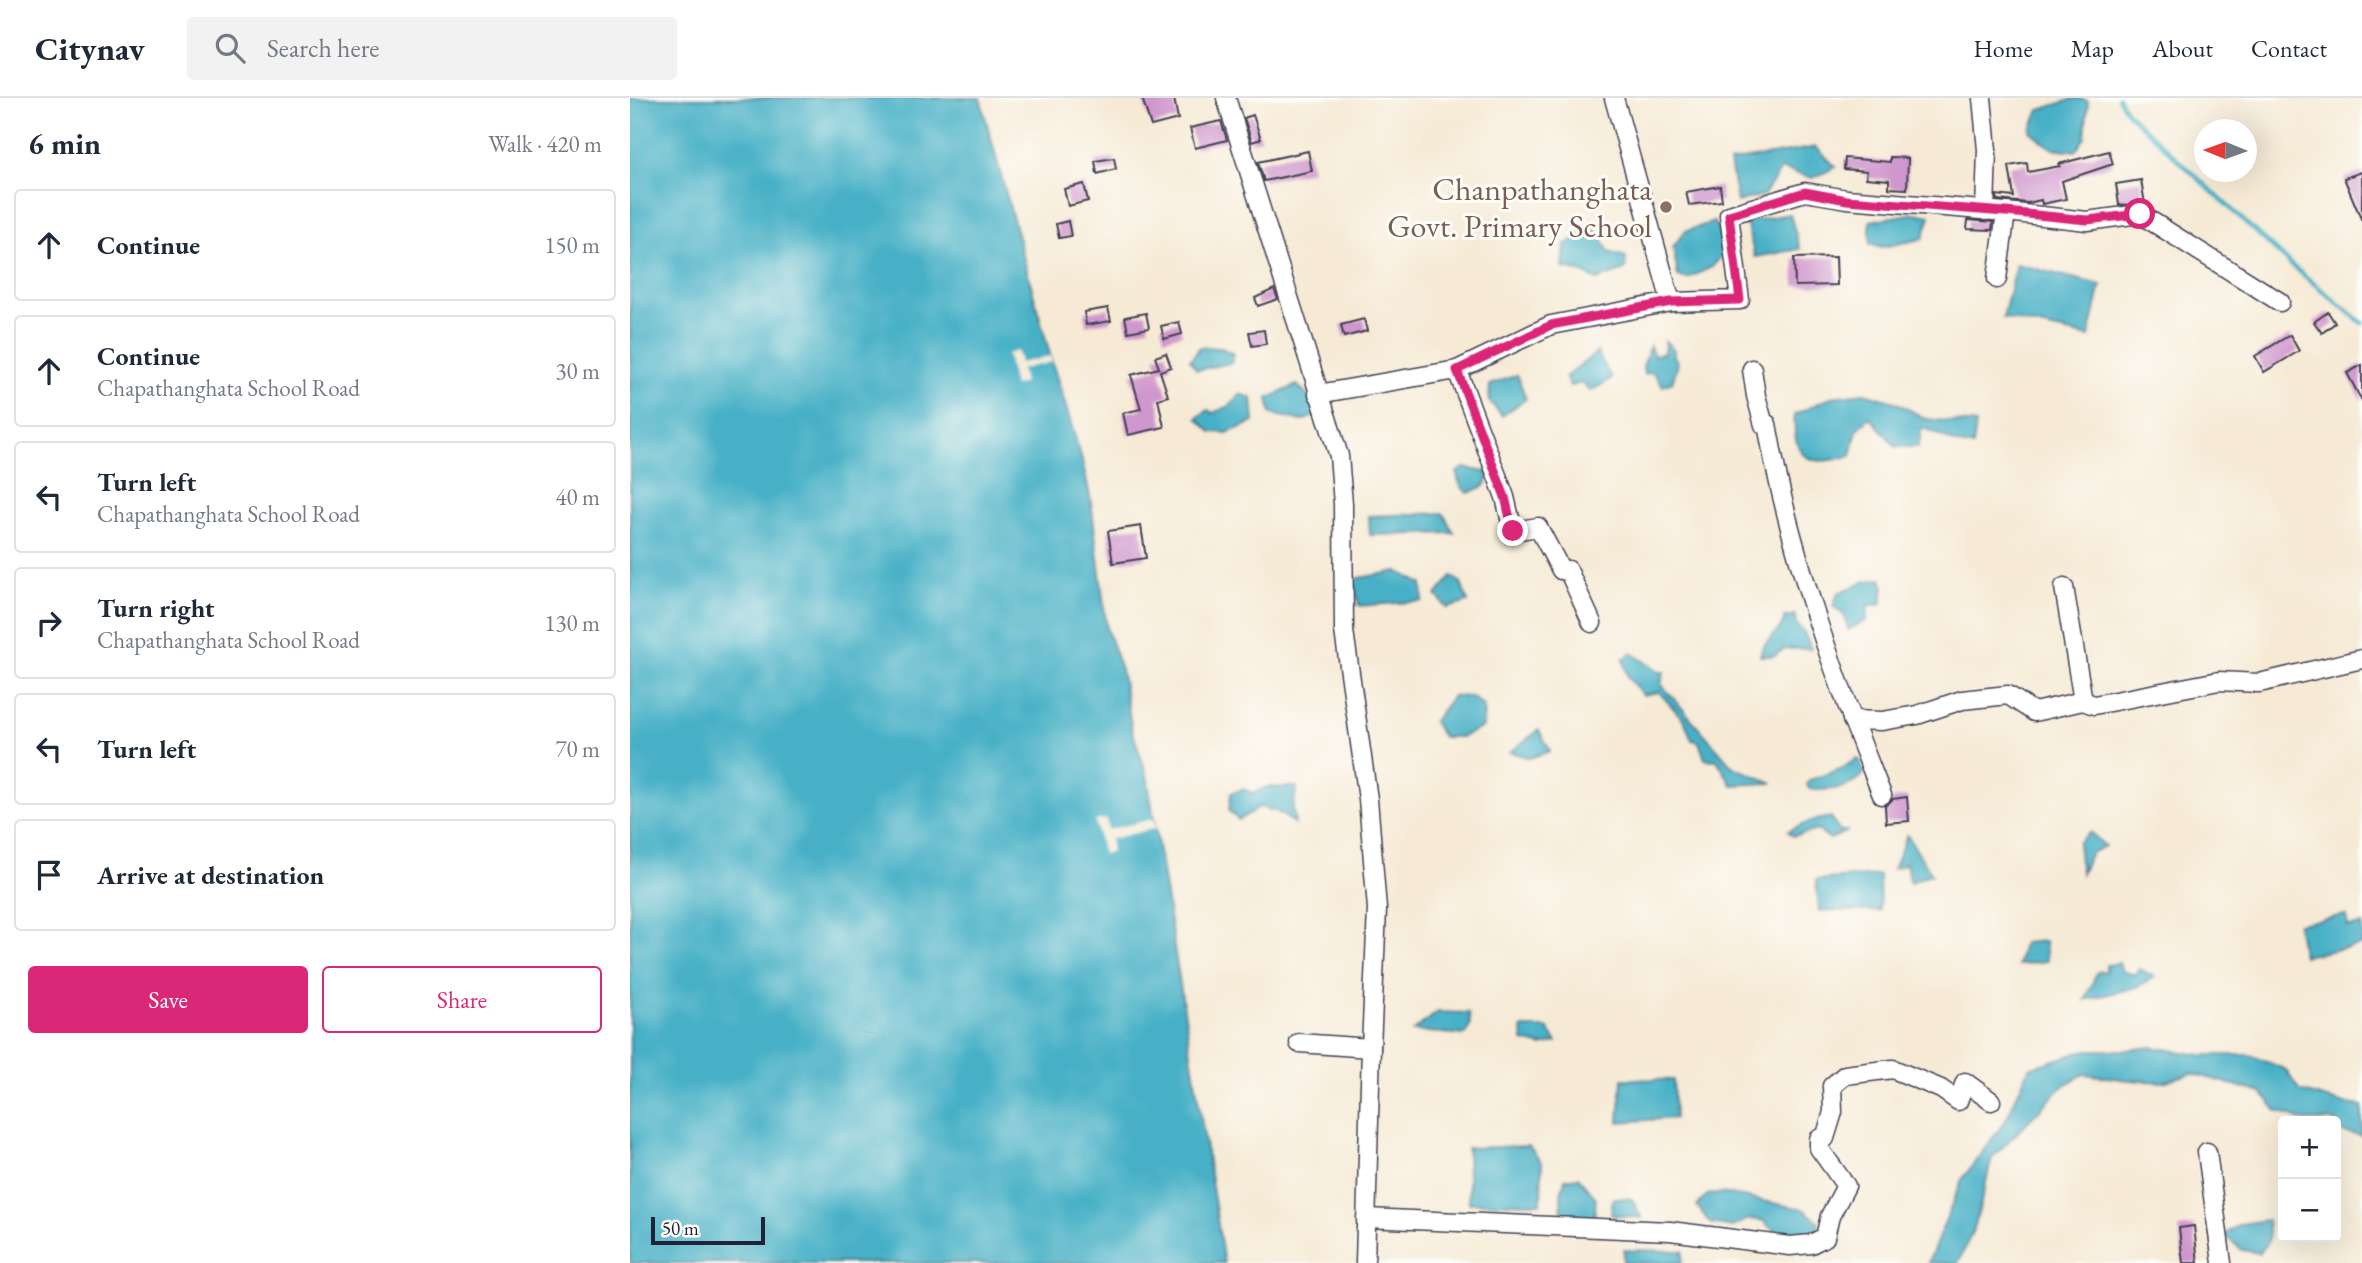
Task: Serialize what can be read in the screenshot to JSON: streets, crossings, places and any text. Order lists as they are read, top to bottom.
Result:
{
  "places": ["Chanpathanghata Govt. Primary School"],
  "scale_bar": "50 m",
  "north": "left",
  "page": {
    "header": "Citynav",
    "search": "Search here",
    "nav": [
      "Home",
      "Map",
      "About",
      "Contact"
    ],
    "heading": ["6 min", "Walk · 420 m"],
    "list": [
      ["Continue", "150 m"],
      ["Continue", "Chapathanghata School Road", "30 m"],
      ["Turn left", "Chapathanghata School Road", "40 m"],
      ["Turn right", "Chapathanghata School Road", "130 m"],
      ["Turn left", "70 m"],
      "Arrive at destination"
    ],
    "buttons": ["Save", "Share"],
    "map_buttons": ["+", "−"],
    "scale": "50 m"
  }
}
